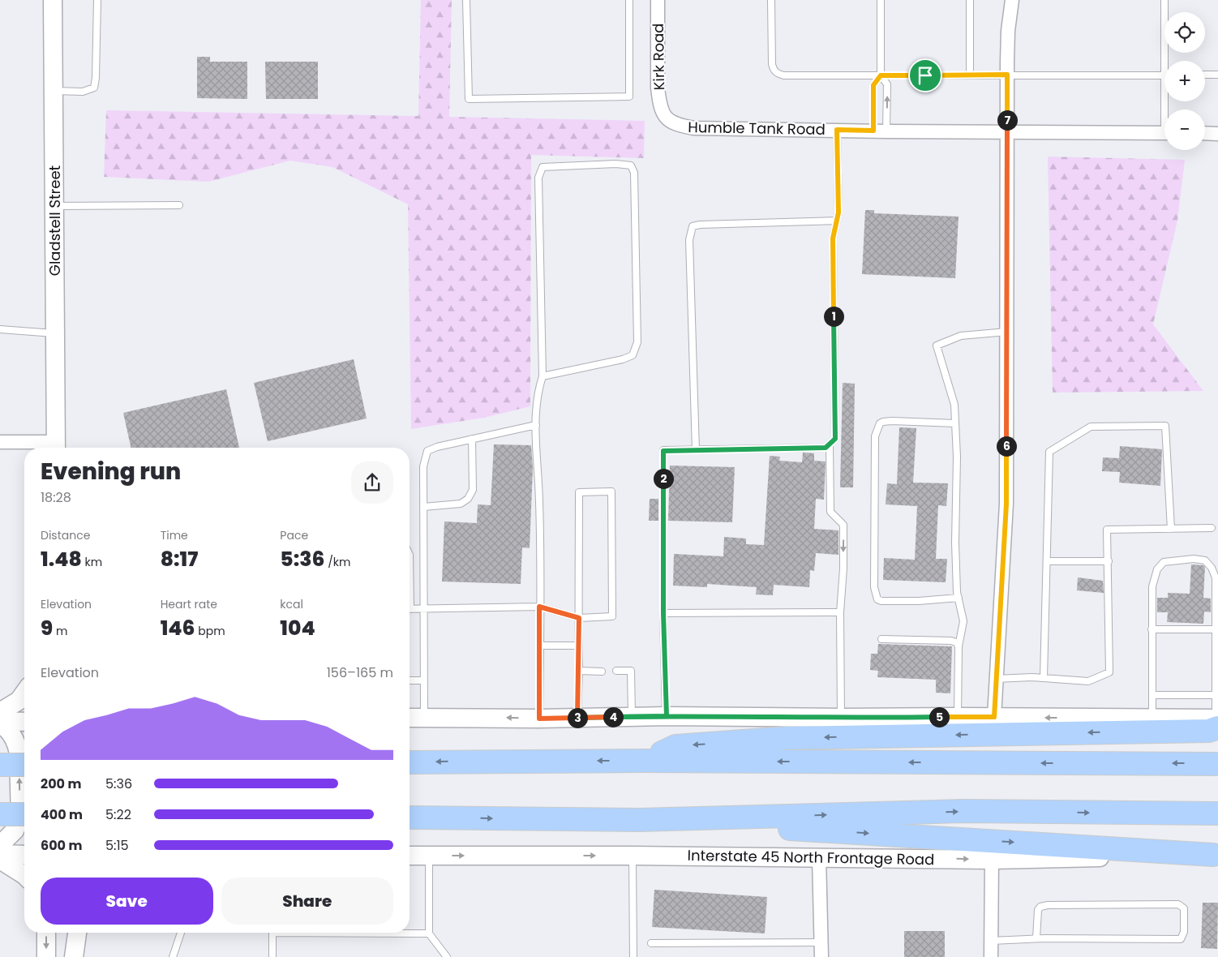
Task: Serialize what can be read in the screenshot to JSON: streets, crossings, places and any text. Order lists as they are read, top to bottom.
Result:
{
  "streets": {
    "main road": ["Gladstell Street", "Interstate 45 North Frontage Road"],
    "street": ["Kirk Road", "Humble Tank Road"]
  },
  "crossings": [
    ["Kirk Road", "Humble Tank Road"]
  ],
  "page": {
    "map_buttons": ["+", "−"],
    "pins": [
      "7",
      "1",
      "6",
      "2",
      "4",
      "5",
      "3"
    ],
    "heading": ["Evening run", "18:28"],
    "stats": [
      ["Distance", "1.48 km"],
      ["Time", "8:17"],
      ["Pace", "5:36 /km"],
      ["Elevation", "9 m"],
      ["Heart rate", "146 bpm"],
      ["kcal", "104"]
    ],
    "chart": ["Elevation", "156–165 m"],
    "list": [
      {
        "name": "200 m",
        "note": "5:36"
      },
      {
        "name": "400 m",
        "note": "5:22"
      },
      {
        "name": "600 m",
        "note": "5:15"
      }
    ],
    "buttons": ["Save", "Share"]
  }
}
